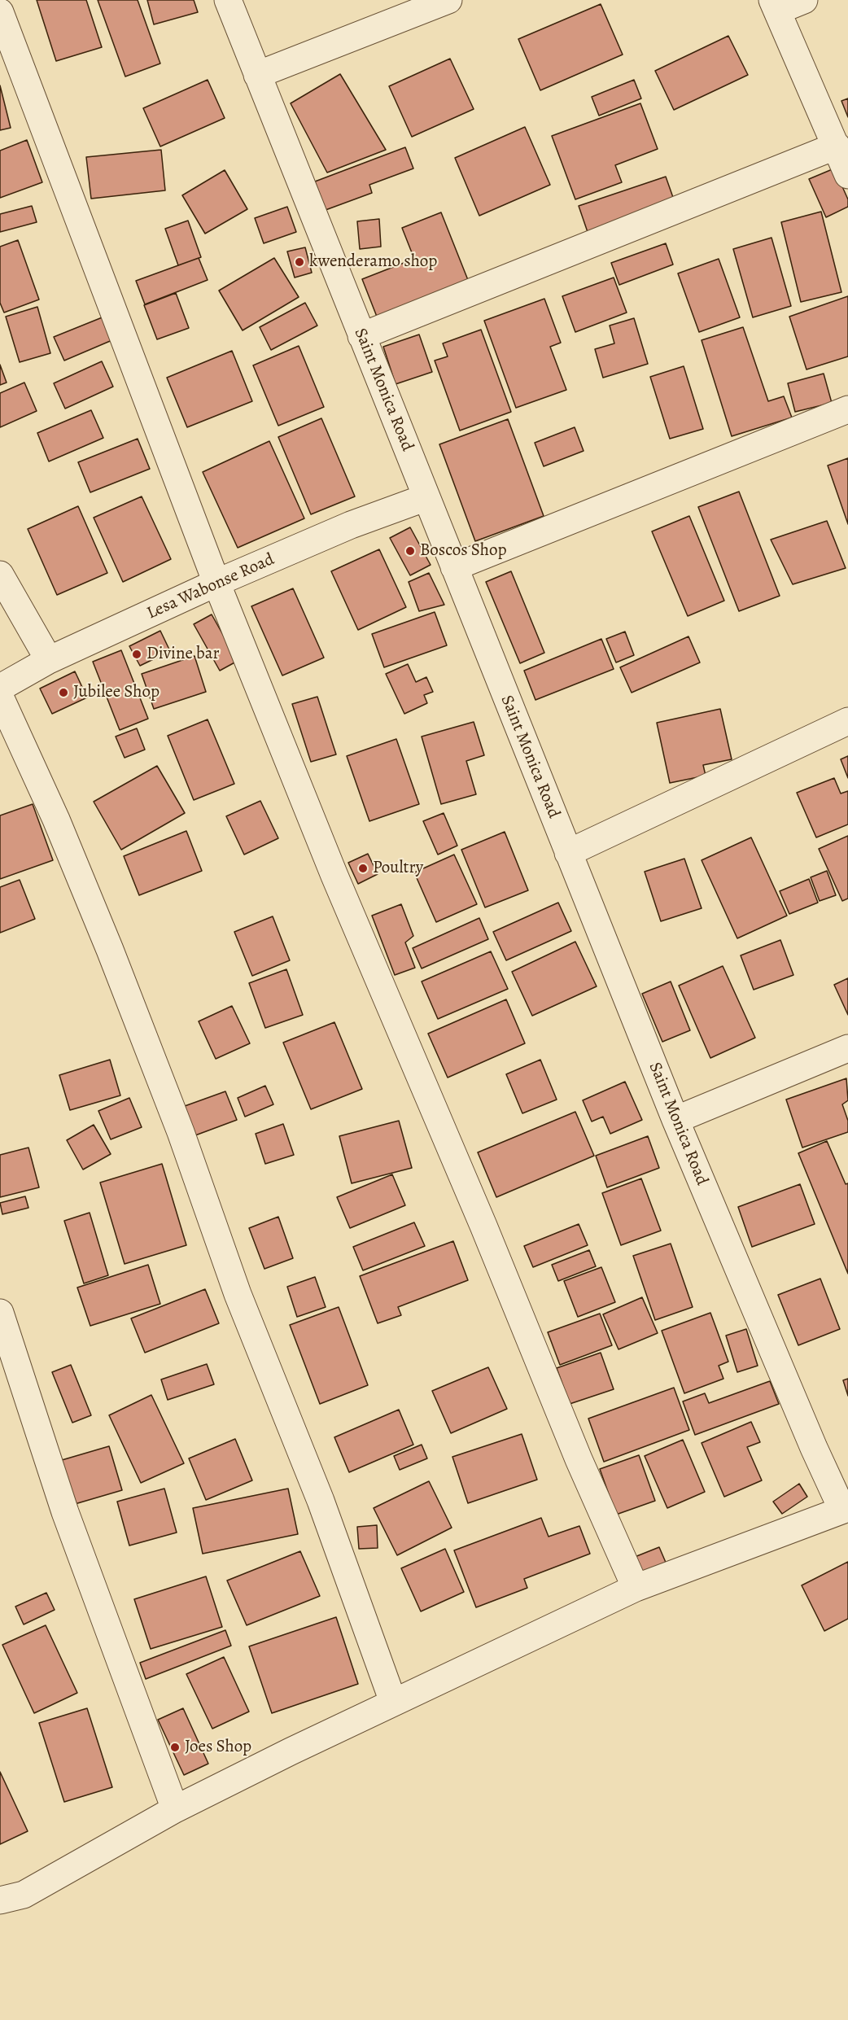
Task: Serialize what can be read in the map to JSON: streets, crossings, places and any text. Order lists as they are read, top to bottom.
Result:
{
  "streets": {
    "street": ["Saint Monica Road", "Lesa Wabonse Road"]
  },
  "crossings": [
    ["Saint Monica Road", "Lesa Wabonse Road"]
  ],
  "places": [
    "kwenderamo shop",
    "Boscos Shop",
    "Divine bar",
    "Jubilee Shop",
    "Poultry",
    "Joes Shop"
  ]
}
